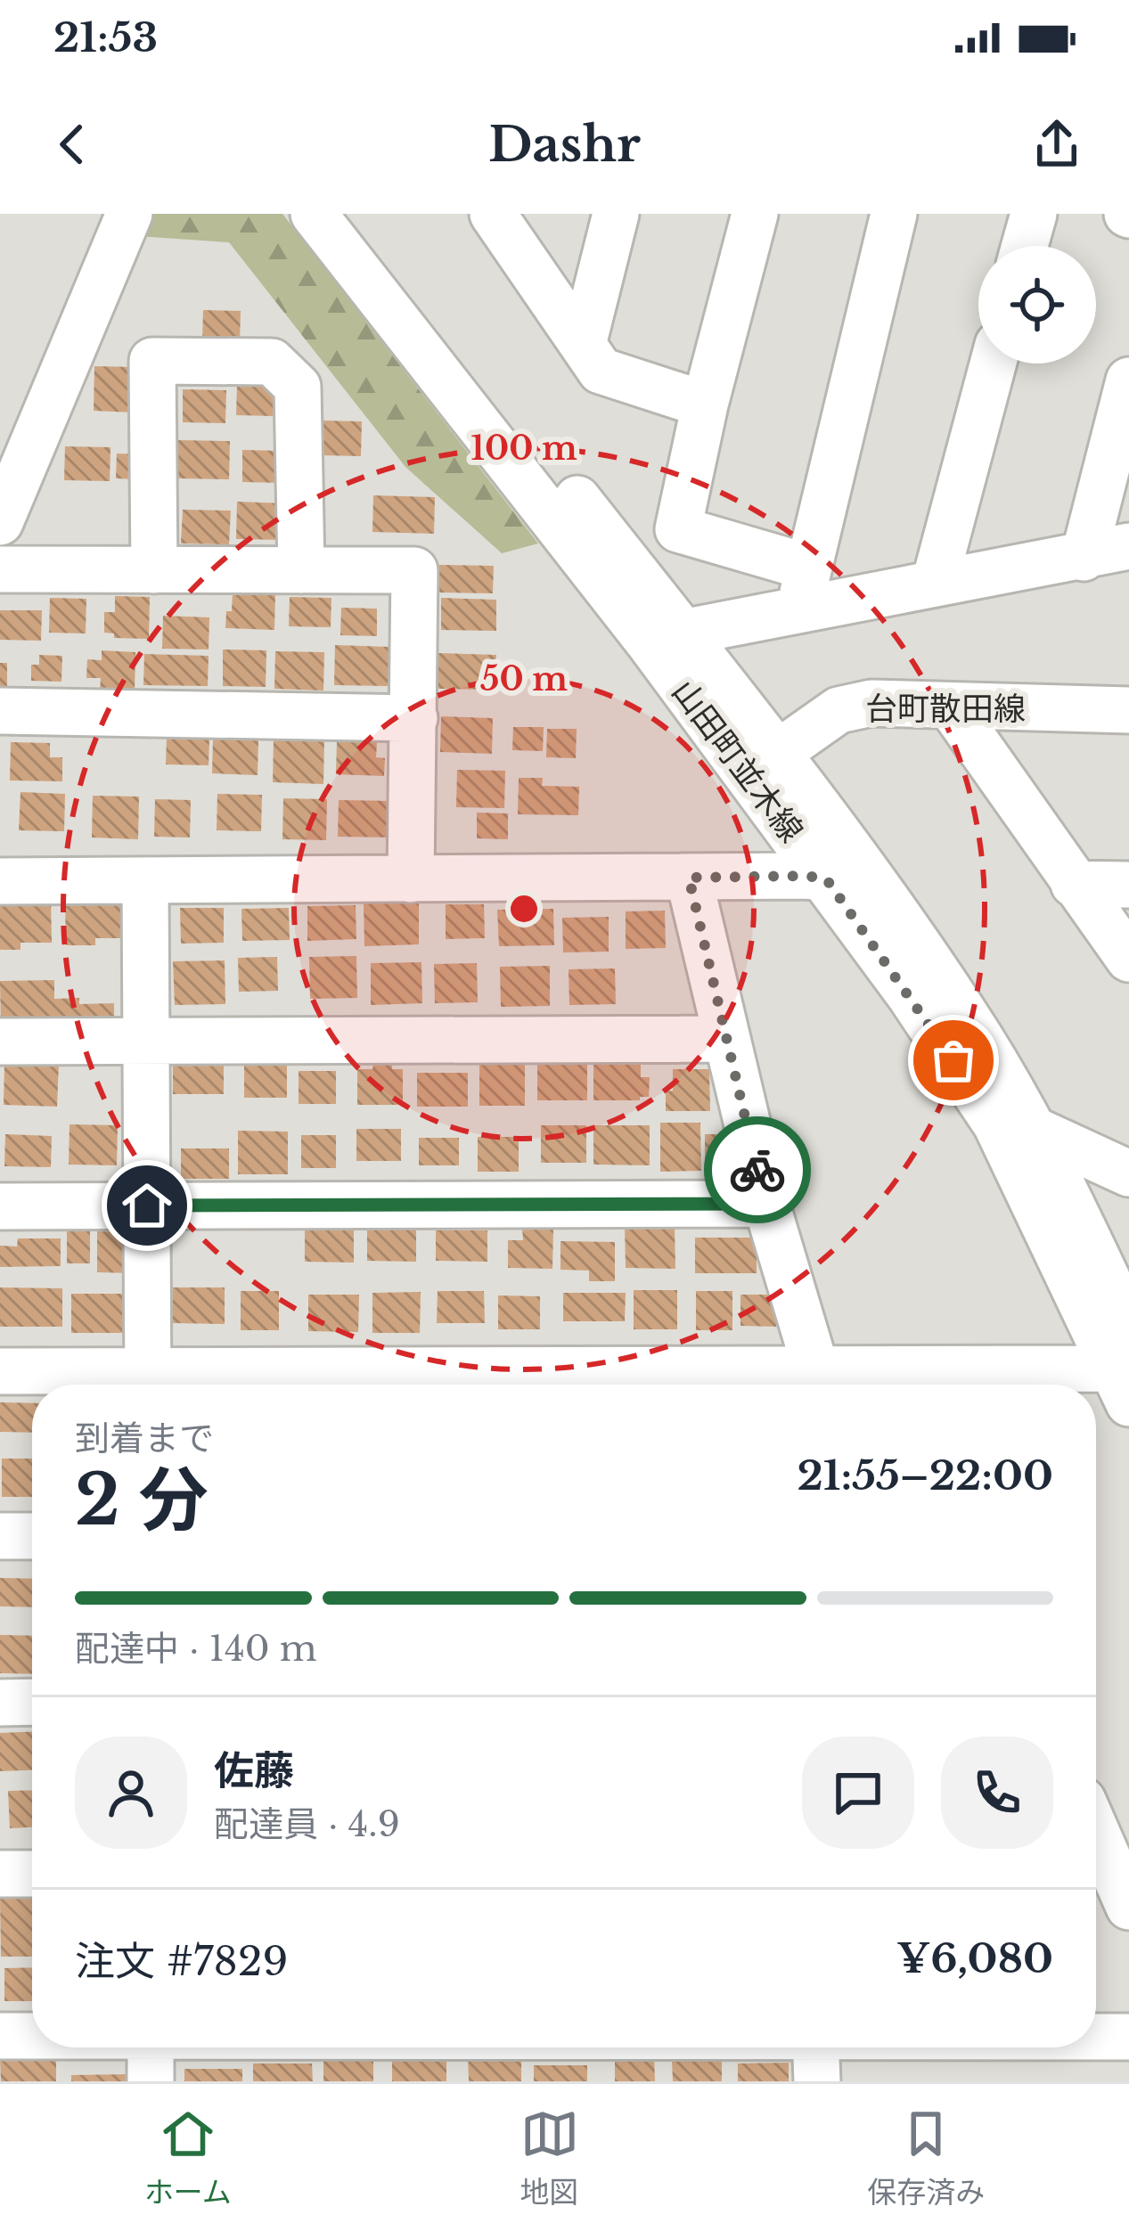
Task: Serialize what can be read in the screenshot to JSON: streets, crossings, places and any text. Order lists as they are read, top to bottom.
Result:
{
  "streets": {
    "street": ["台町散田線", "山田町並木線"]
  },
  "crossings": [
    ["台町散田線", "山田町並木線"]
  ],
  "page": {
    "status": "21:53",
    "header": "Dashr",
    "heading": ["2 分", "到着まで", "21:55–22:00"],
    "panel": [
      "佐藤",
      "配達員 · 4.9",
      "注文 #7829",
      "¥6,080"
    ],
    "bar": "配達中 · 140 m",
    "tabs": ["ホーム", "地図", "保存済み"]
  },
  "rings": ["100 m", "50 m"]
}
